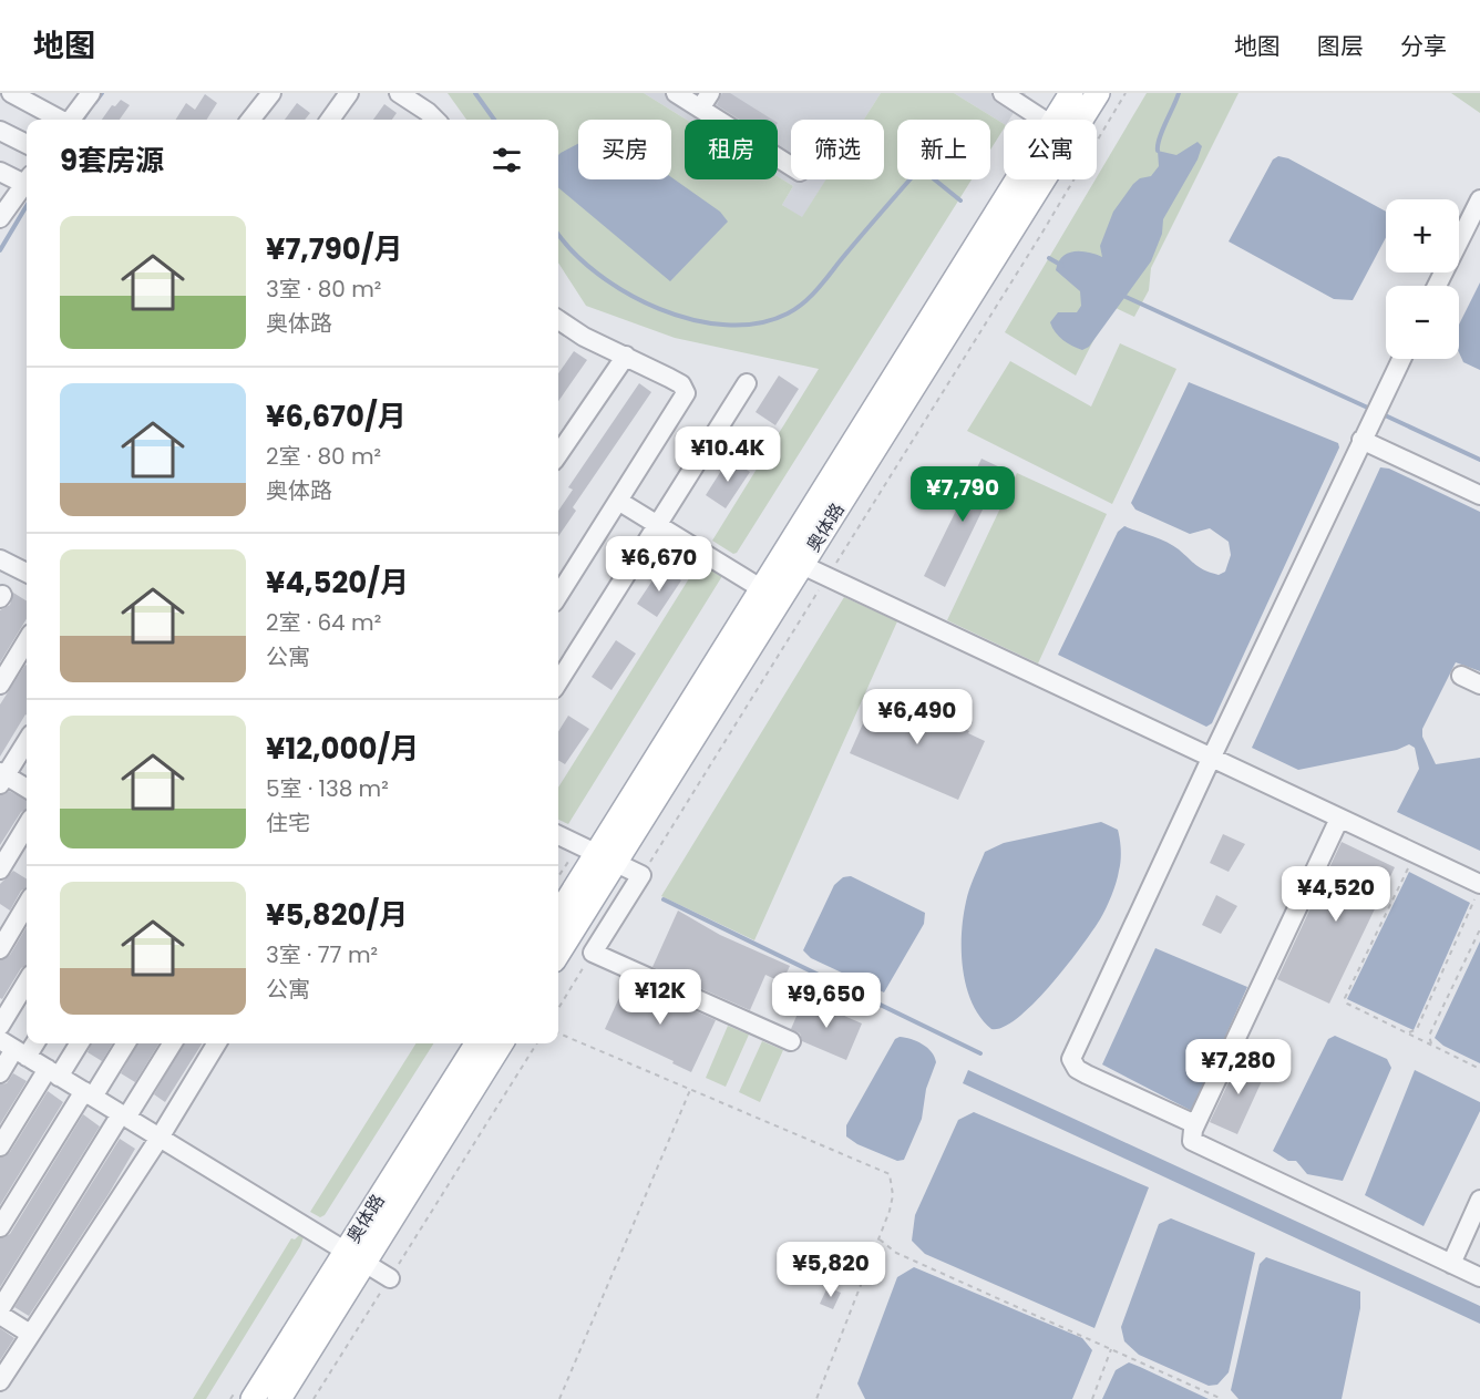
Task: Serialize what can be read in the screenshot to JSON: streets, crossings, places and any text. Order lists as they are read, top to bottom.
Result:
{
  "streets": {
    "main road": ["奥体路"]
  },
  "page": {
    "header": "地图",
    "nav": ["地图", "图层", "分享"],
    "chip": [
      "买房",
      "租房",
      "筛选",
      "新上",
      "公寓"
    ],
    "heading": "9套房源",
    "map_buttons": ["+", "−"],
    "list": [
      {
        "name": "¥7,790/月",
        "note": "3室 · 80 m² · 奥体路"
      },
      {
        "name": "¥6,670/月",
        "note": "2室 · 80 m² · 奥体路"
      },
      {
        "name": "¥4,520/月",
        "note": "2室 · 64 m² · 公寓"
      },
      {
        "name": "¥12,000/月",
        "note": "5室 · 138 m² · 住宅"
      },
      {
        "name": "¥5,820/月",
        "note": "3室 · 77 m² · 公寓"
      }
    ],
    "price": [
      "¥10.4K",
      "¥7,790",
      "¥6,670",
      "¥6,490",
      "¥4,520",
      "¥12K",
      "¥9,650",
      "¥7,280",
      "¥5,820"
    ]
  }
}
